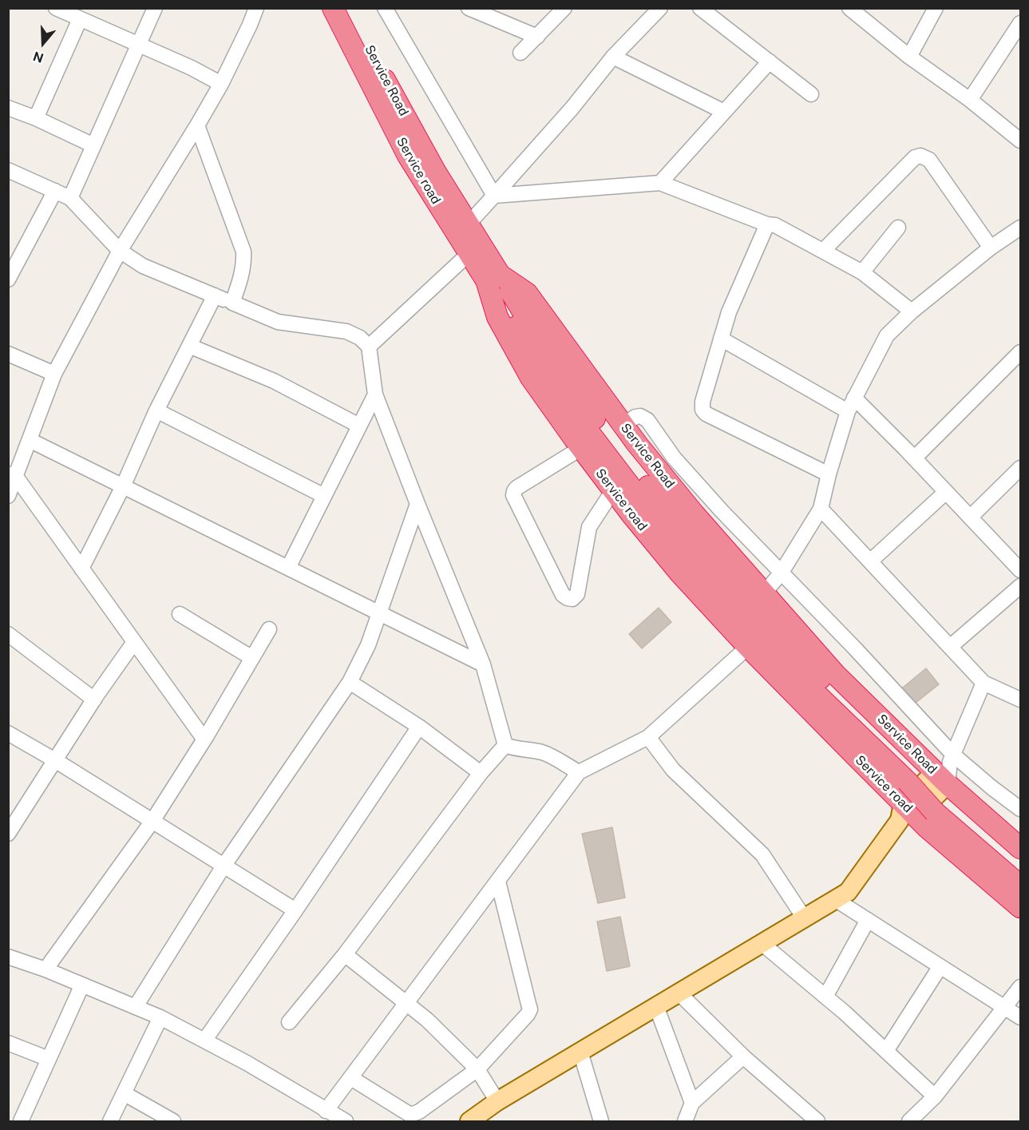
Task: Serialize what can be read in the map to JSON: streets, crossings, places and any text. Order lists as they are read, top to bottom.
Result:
{
  "streets": {
    "highway": ["Service Road", "Service road"]
  },
  "crossings": [
    ["Service Road", "Service road"]
  ],
  "north": "bottom"
}
